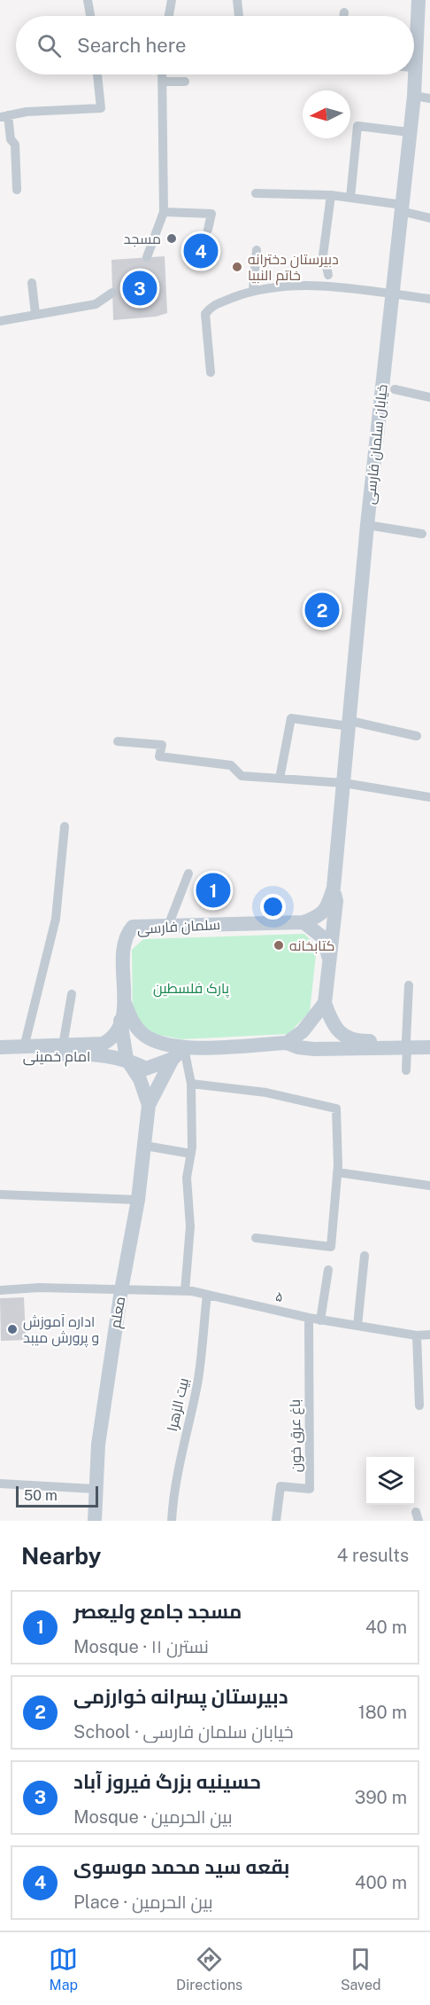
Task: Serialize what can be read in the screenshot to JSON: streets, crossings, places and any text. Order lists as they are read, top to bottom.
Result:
{
  "streets": {
    "main road": [
      "خیابان سلمان فارسی",
      "سلمان فارسی",
      "امام خمینی",
      "معلم"
    ],
    "street": ["۵", "بیت الزهرا", "باغ عرق خون"]
  },
  "crossings": [
    ["۵", "معلم"],
    ["۵", "بیت الزهرا"],
    ["۵", "باغ عرق خون"]
  ],
  "parks": ["پارک فلسطین"],
  "places": [
    "مسجد",
    "دبیرستان دخترانه خاتم النبیا",
    "کتابخانه",
    "اداره آموزش و پرورش میبد"
  ],
  "scale_bar": "50 m",
  "north": "left",
  "page": {
    "search": "Search here",
    "pins": [
      "4",
      "3",
      "2",
      "1"
    ],
    "scale": "50 m",
    "heading": ["Nearby", "4 results"],
    "list": [
      {
        "mark": "1",
        "name": "مسجد جامع ولیعصر",
        "note": "Mosque · نسترن ۱۱",
        "value": "40 m"
      },
      {
        "mark": "2",
        "name": "دبیرستان پسرانه خوارزمی",
        "note": "School · خیابان سلمان فارسی",
        "value": "180 m"
      },
      {
        "mark": "3",
        "name": "حسینیه بزرگ فیروز آباد",
        "note": "Mosque · بین الحرمین",
        "value": "390 m"
      },
      {
        "mark": "4",
        "name": "بقعه سید محمد موسوی",
        "note": "Place · بین الحرمین",
        "value": "400 m"
      }
    ],
    "nav": ["Map", "Directions", "Saved"]
  }
}
